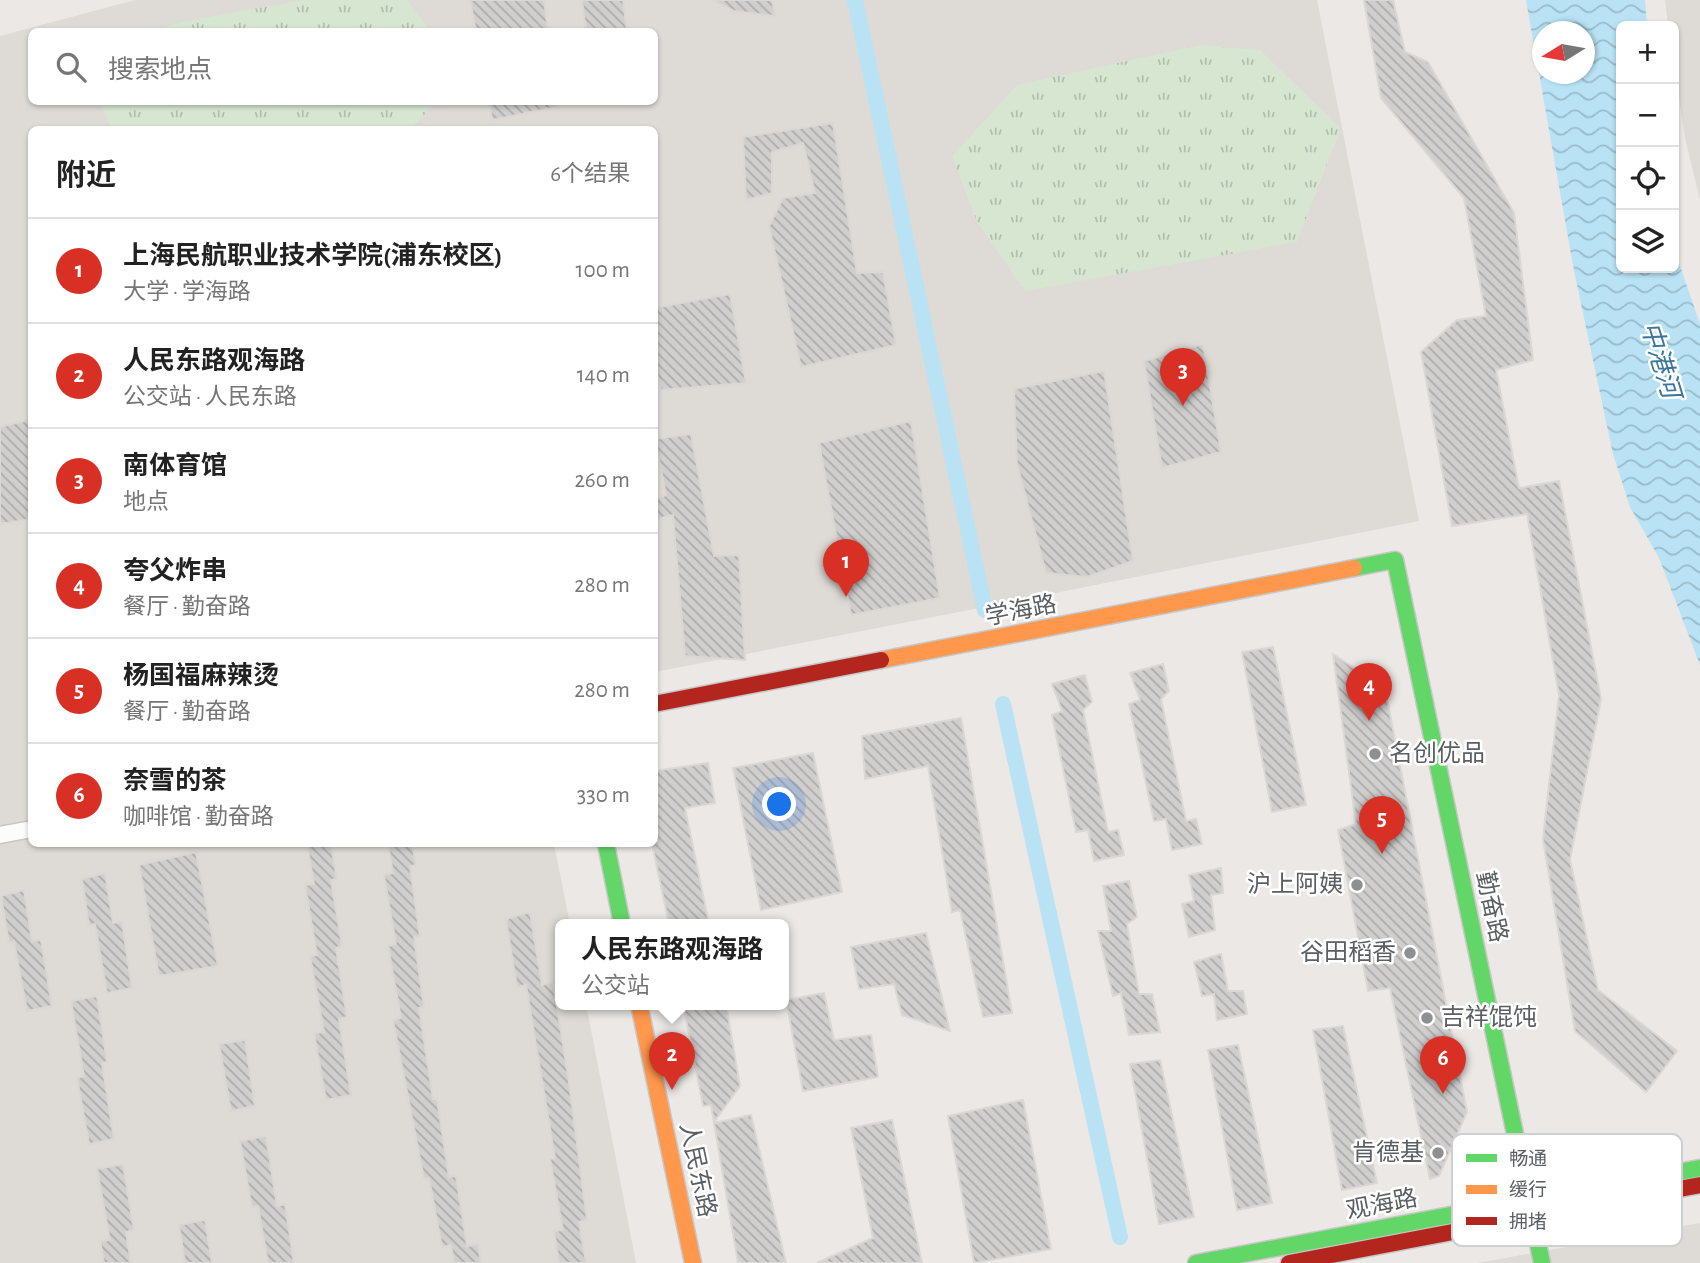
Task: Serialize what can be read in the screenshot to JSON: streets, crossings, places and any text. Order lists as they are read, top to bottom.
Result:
{
  "streets": {
    "street": [
      "学海路",
      "勤奋路",
      "人民东路",
      "观海路"
    ]
  },
  "crossings": [
    ["学海路", "勤奋路"]
  ],
  "water": ["中港河"],
  "places": [
    "名创优品",
    "沪上阿姨",
    "谷田稻香",
    "吉祥馄饨",
    "肯德基"
  ],
  "legend": ["畅通", "缓行", "拥堵"],
  "north": "left",
  "page": {
    "map_buttons": ["+", "−"],
    "search": "搜索地点",
    "heading": ["附近", "6个结果"],
    "list": [
      {
        "mark": "1",
        "name": "上海民航职业技术学院(浦东校区)",
        "note": "大学 · 学海路",
        "value": "100 m"
      },
      {
        "mark": "2",
        "name": "人民东路观海路",
        "note": "公交站 · 人民东路",
        "value": "140 m"
      },
      {
        "mark": "3",
        "name": "南体育馆",
        "note": "地点",
        "value": "260 m"
      },
      {
        "mark": "4",
        "name": "夸父炸串",
        "note": "餐厅 · 勤奋路",
        "value": "280 m"
      },
      {
        "mark": "5",
        "name": "杨国福麻辣烫",
        "note": "餐厅 · 勤奋路",
        "value": "280 m"
      },
      {
        "mark": "6",
        "name": "奈雪的茶",
        "note": "咖啡馆 · 勤奋路",
        "value": "330 m"
      }
    ],
    "pins": [
      "3",
      "1",
      "4",
      "5",
      "2",
      "6"
    ],
    "popup": ["人民东路观海路", "公交站"]
  }
}
